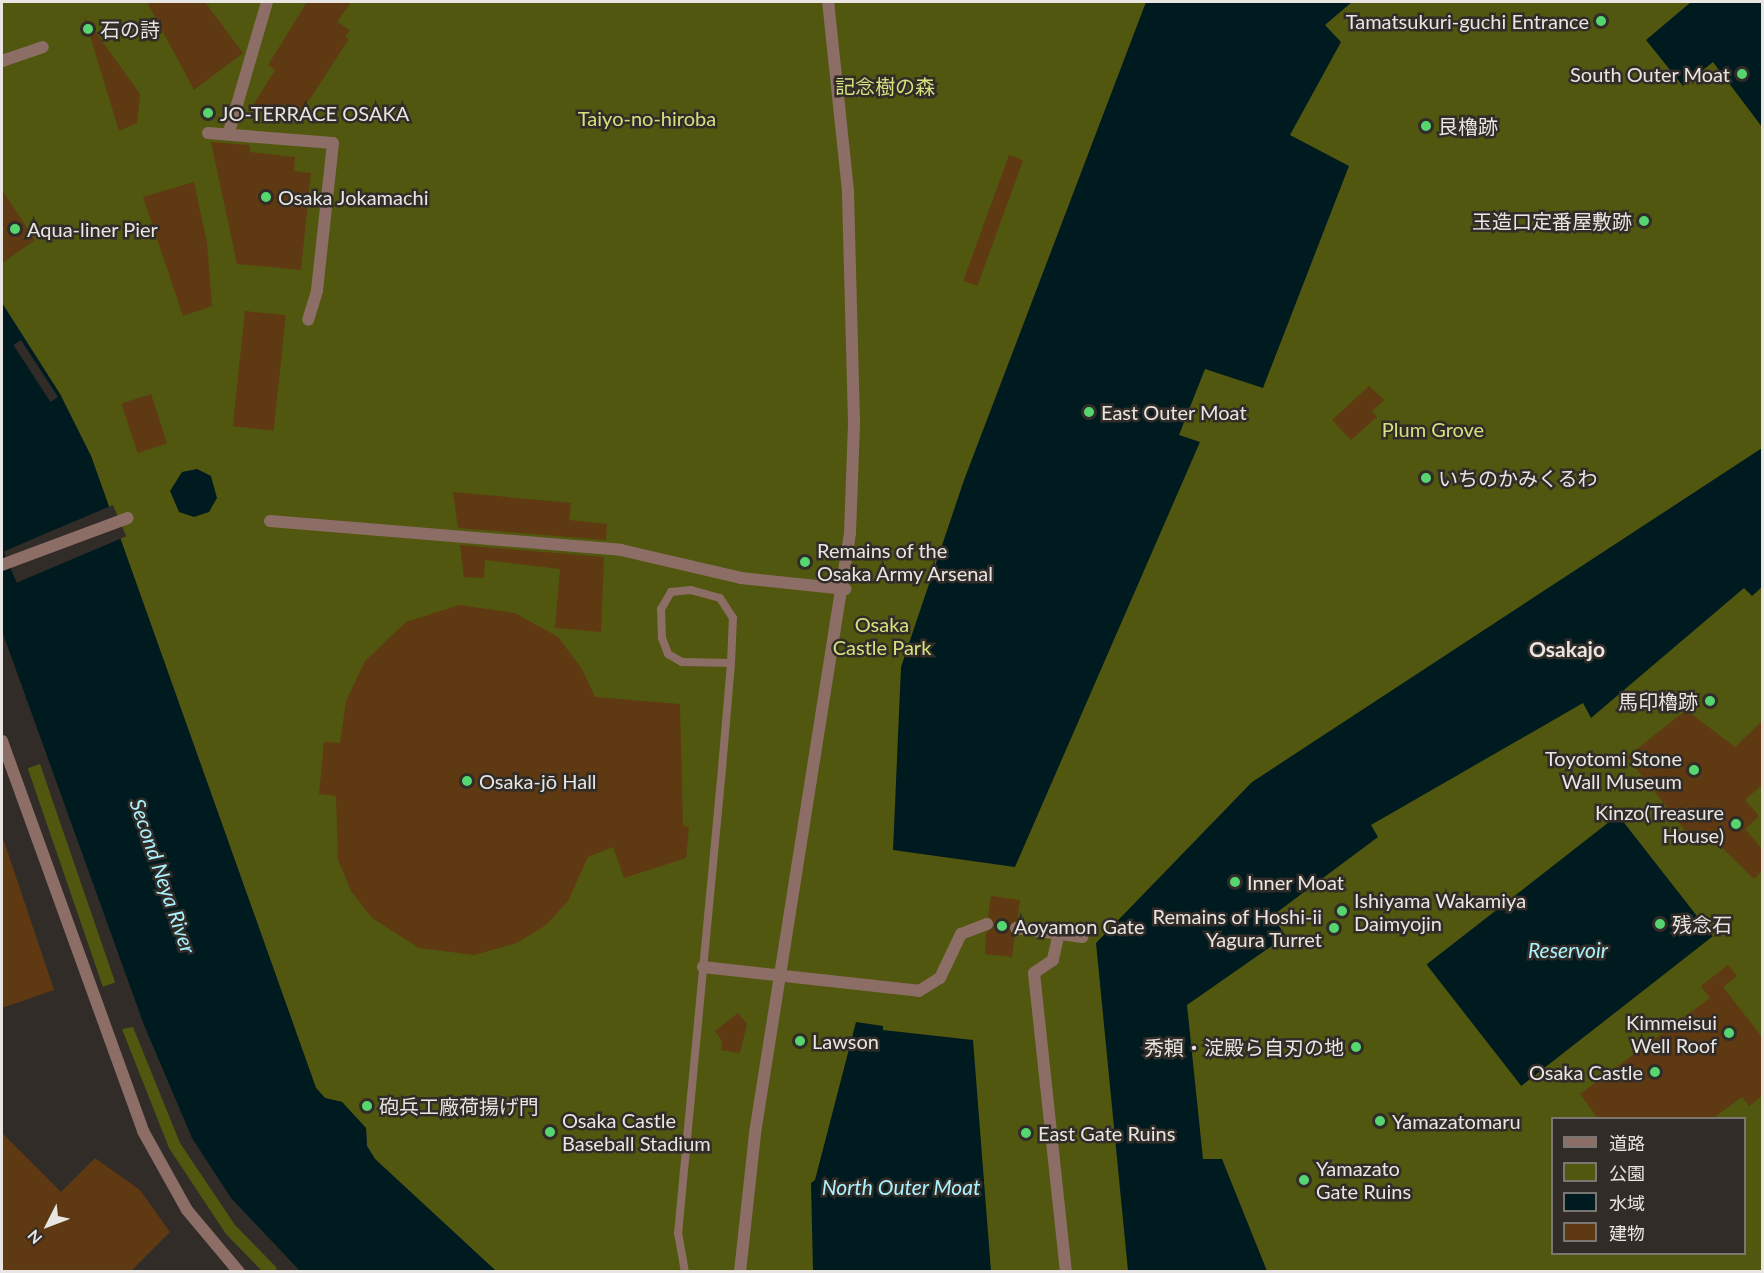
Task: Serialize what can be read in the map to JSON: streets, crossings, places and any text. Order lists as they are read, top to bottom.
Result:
{
  "districts": ["Osakajo"],
  "water": ["Second Neya River", "Reservoir", "North Outer Moat"],
  "parks": [
    "記念樹の森",
    "Taiyo-no-hiroba",
    "Plum Grove",
    "Osaka Castle Park"
  ],
  "places": [
    "Tamatsukuri-guchi Entrance",
    "石の詩",
    "South Outer Moat",
    "JO-TERRACE OSAKA",
    "艮櫓跡",
    "Osaka Jokamachi",
    "玉造口定番屋敷跡",
    "Aqua-liner Pier",
    "East Outer Moat",
    "いちのかみくるわ",
    "Remains of the Osaka Army Arsenal",
    "馬印櫓跡",
    "Toyotomi Stone Wall Museum",
    "Osaka-jō Hall",
    "Kinzo(Treasure House)",
    "Inner Moat",
    "Ishiyama Wakamiya Daimyojin",
    "残念石",
    "Aoyamon Gate",
    "Remains of Hoshi-ii Yagura Turret",
    "Kimmeisui Well Roof",
    "Lawson",
    "秀頼・淀殿ら自刃の地",
    "Osaka Castle",
    "砲兵工廠荷揚げ門",
    "Yamazatomaru",
    "Osaka Castle Baseball Stadium",
    "East Gate Ruins",
    "Yamazato Gate Ruins"
  ],
  "legend": [
    "道路",
    "公園",
    "水域",
    "建物"
  ],
  "north": "bottom left"
}
